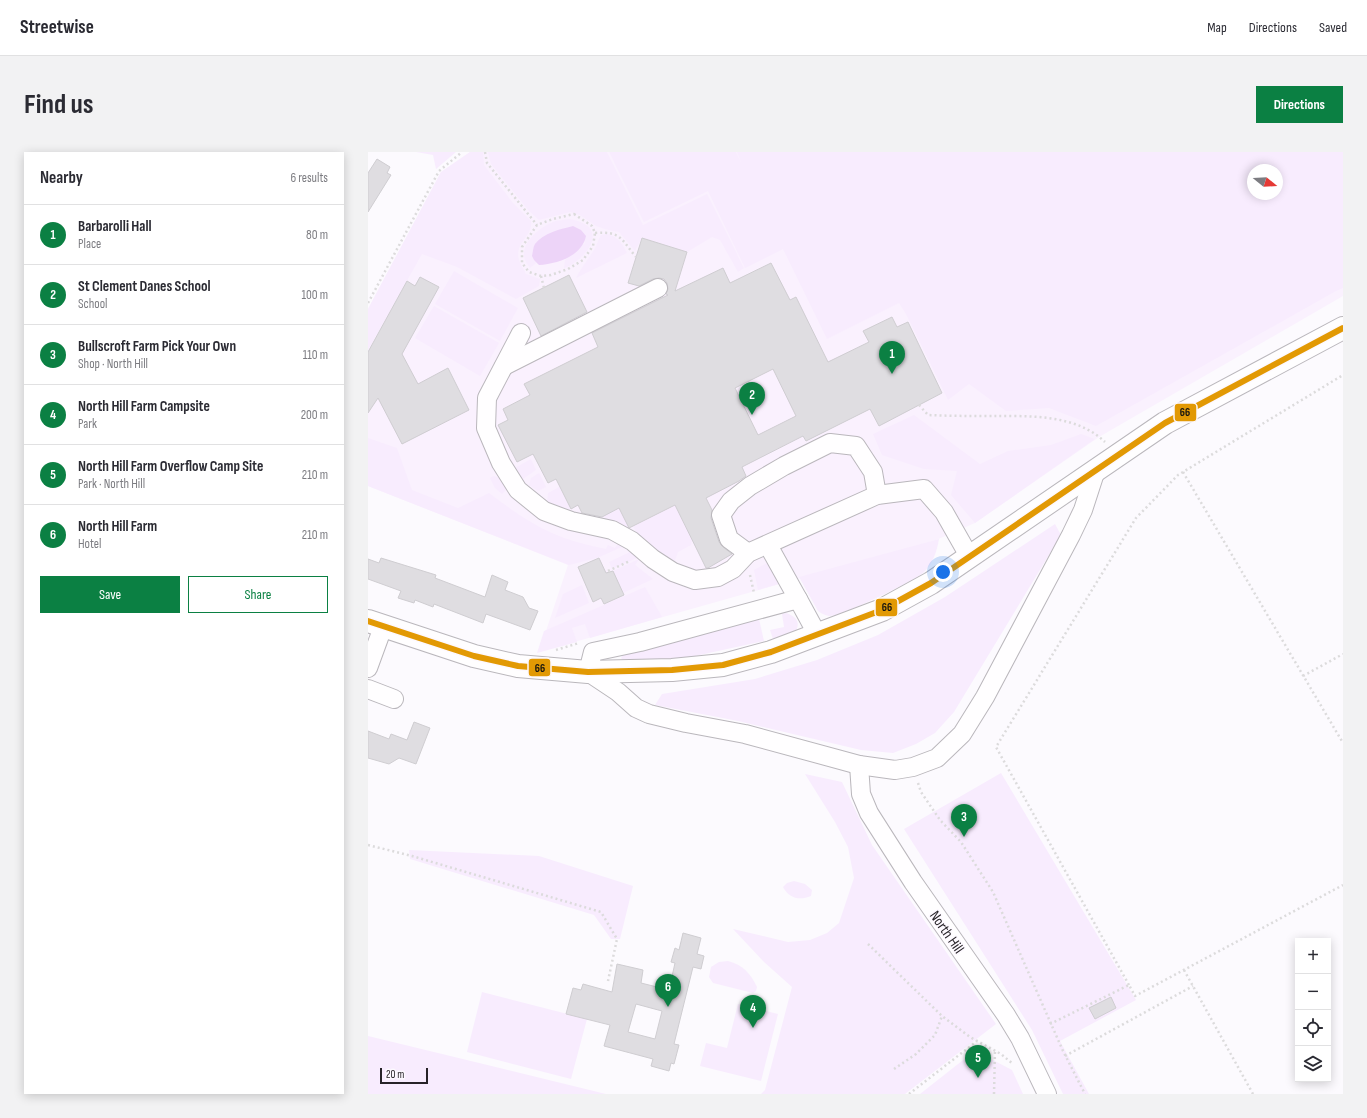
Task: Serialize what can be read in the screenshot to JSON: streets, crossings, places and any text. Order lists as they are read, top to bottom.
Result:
{
  "streets": {
    "street": ["North Hill"]
  },
  "lines": ["transit line 66"],
  "scale_bar": "20 m",
  "north": "right",
  "page": {
    "header": "Streetwise",
    "nav": ["Map", "Directions", "Saved"],
    "buttons": [
      "Directions",
      ["Save", "Share"]
    ],
    "title": "Find us",
    "heading": ["Nearby", "6 results"],
    "list": [
      {
        "mark": "1",
        "name": "Barbarolli Hall",
        "note": "Place",
        "value": "80 m"
      },
      {
        "mark": "2",
        "name": "St Clement Danes School",
        "note": "School",
        "value": "100 m"
      },
      {
        "mark": "3",
        "name": "Bullscroft Farm Pick Your Own",
        "note": "Shop · North Hill",
        "value": "110 m"
      },
      {
        "mark": "4",
        "name": "North Hill Farm Campsite",
        "note": "Park",
        "value": "200 m"
      },
      {
        "mark": "5",
        "name": "North Hill Farm Overflow Camp Site",
        "note": "Park · North Hill",
        "value": "210 m"
      },
      {
        "mark": "6",
        "name": "North Hill Farm",
        "note": "Hotel",
        "value": "210 m"
      }
    ],
    "pins": [
      "1",
      "2",
      "3",
      "6",
      "4",
      "5"
    ],
    "map_buttons": ["+", "−"],
    "scale": "20 m"
  }
}
